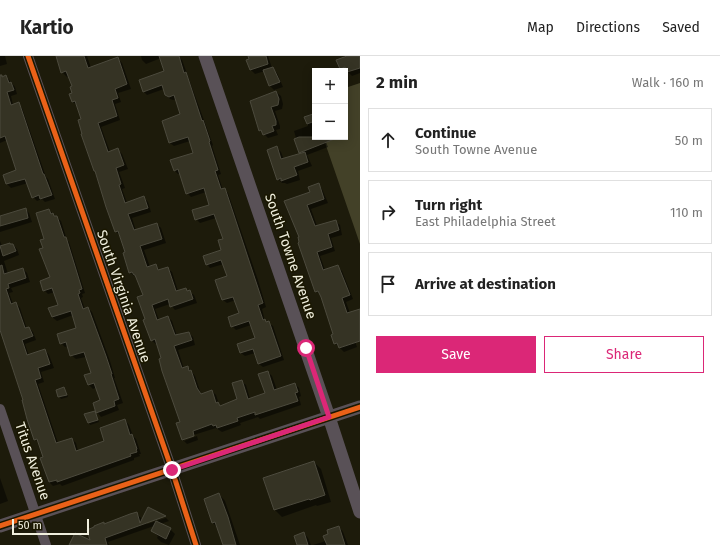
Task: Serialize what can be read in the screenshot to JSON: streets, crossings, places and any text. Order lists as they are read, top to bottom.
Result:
{
  "streets": {
    "street": ["South Towne Avenue", "South Virginia Avenue", "Titus Avenue"]
  },
  "scale_bar": "50 m",
  "page": {
    "header": "Kartio",
    "nav": ["Map", "Directions", "Saved"],
    "heading": ["2 min", "Walk · 160 m"],
    "map_buttons": ["+", "−"],
    "list": [
      ["Continue", "South Towne Avenue", "50 m"],
      ["Turn right", "East Philadelphia Street", "110 m"],
      "Arrive at destination"
    ],
    "buttons": ["Save", "Share"],
    "scale": "50 m"
  }
}
